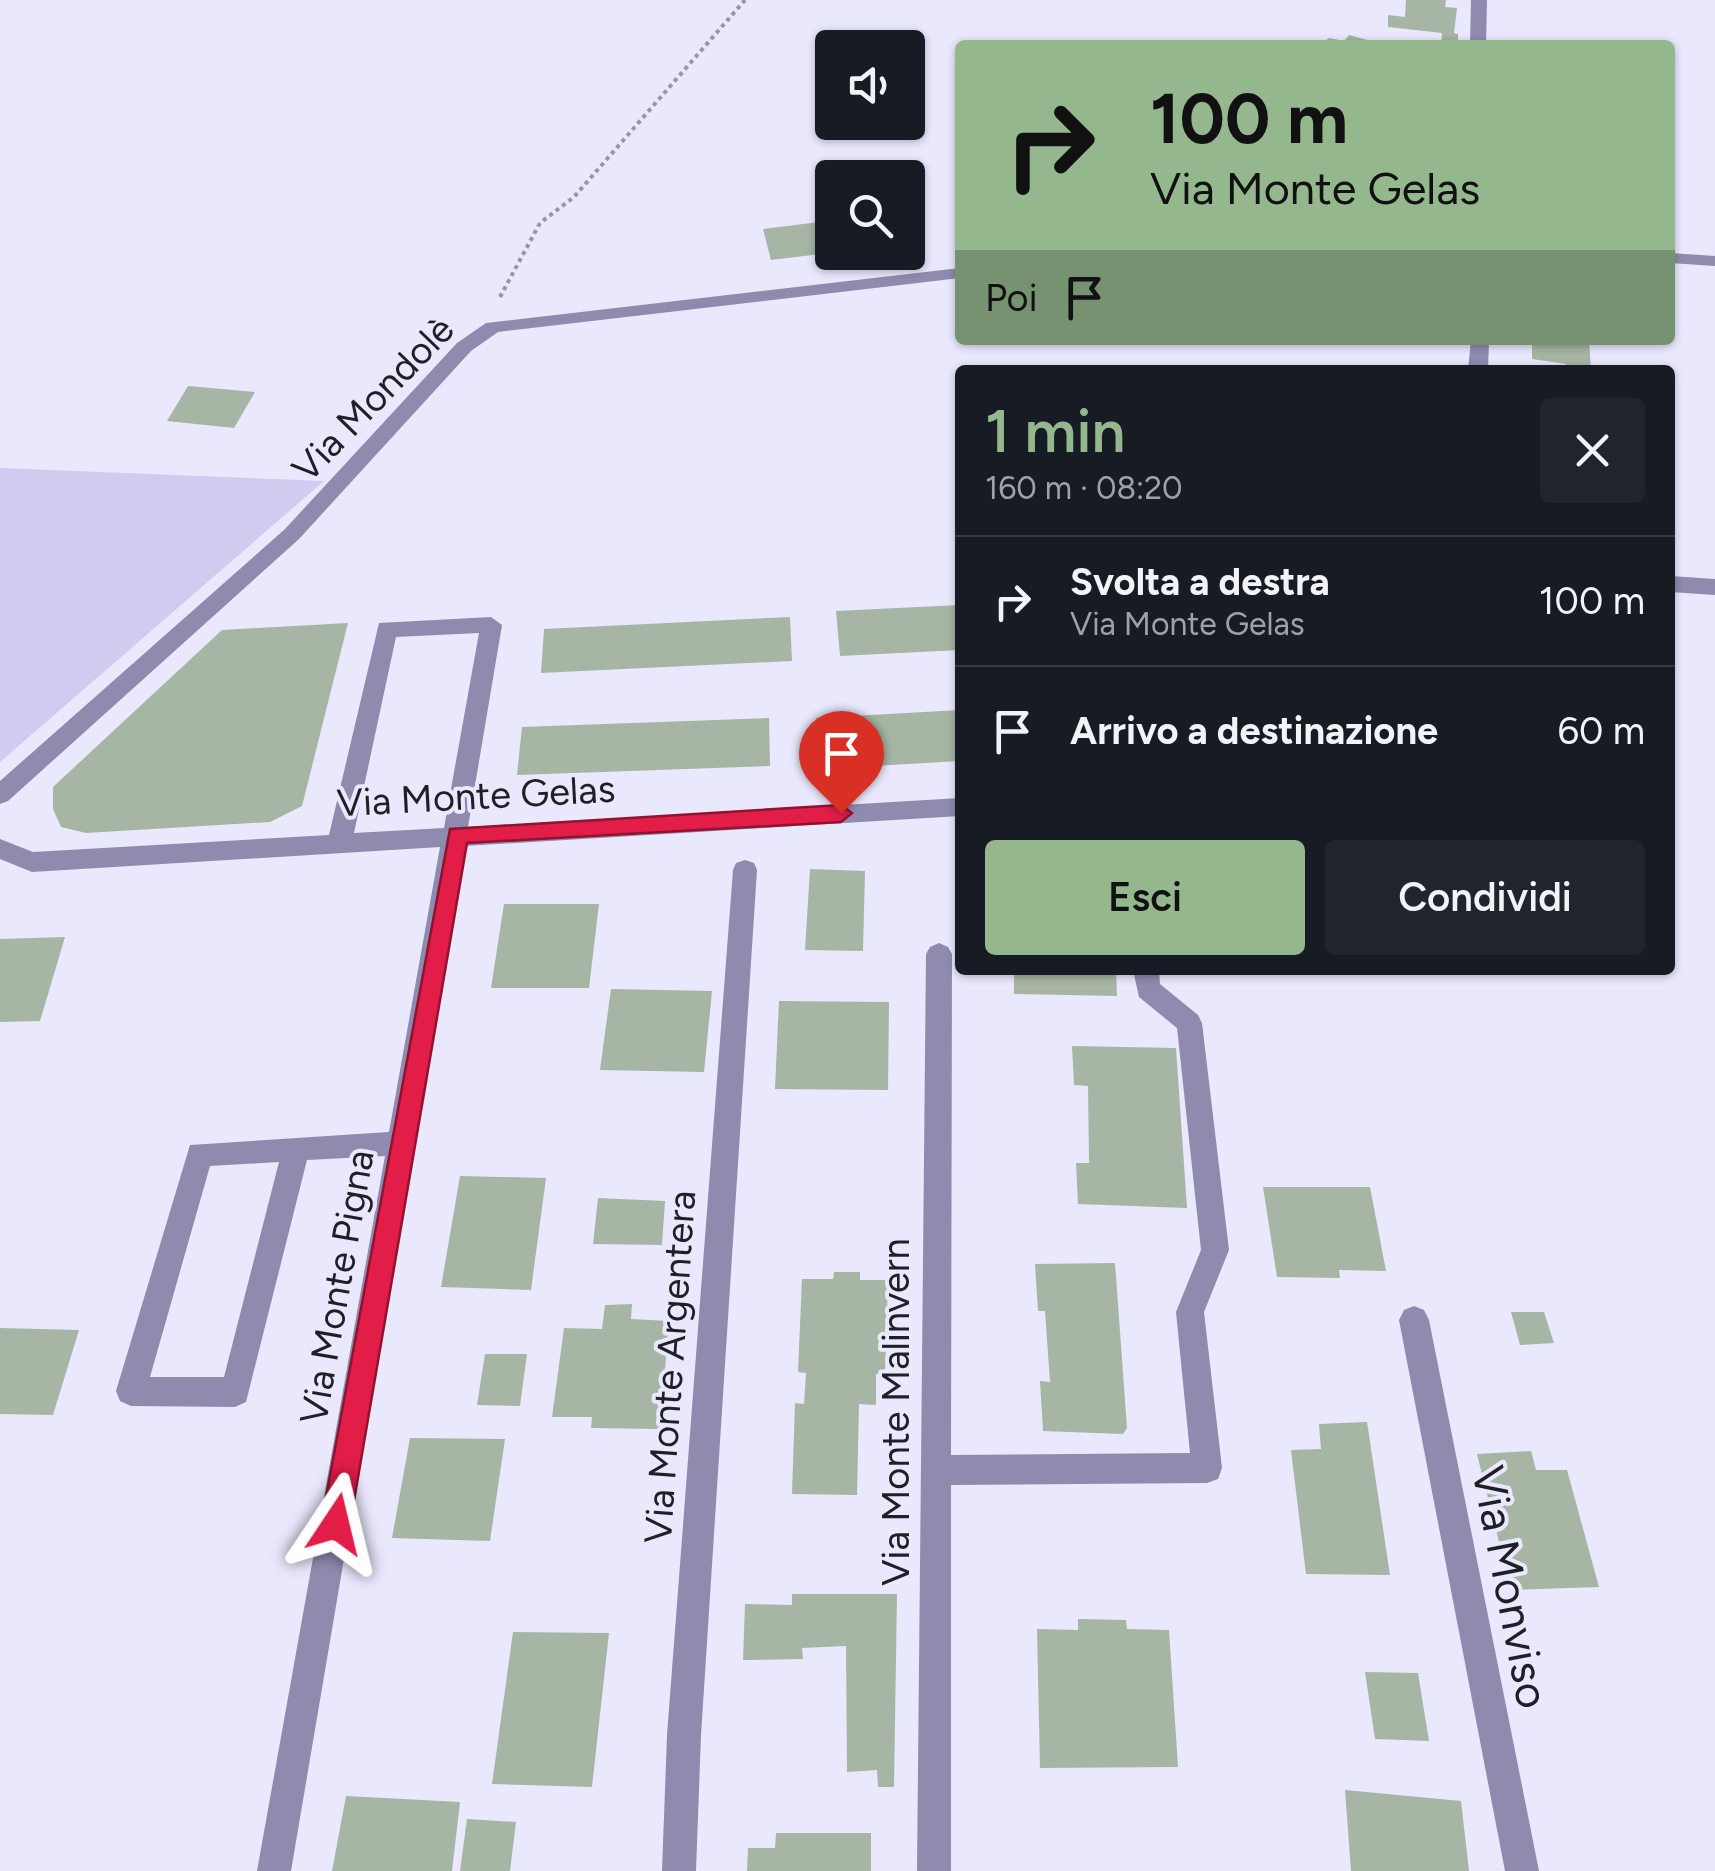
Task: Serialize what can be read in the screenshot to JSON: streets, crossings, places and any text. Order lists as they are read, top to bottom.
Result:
{
  "streets": {
    "street": [
      "Via Mondolè",
      "Via Monte Gelas",
      "Via Monte Pigna",
      "Via Monte Argentera",
      "Via Monte Malinvern",
      "Via Monviso"
    ]
  },
  "crossings": [
    ["Via Monte Gelas", "Via Monte Pigna"]
  ],
  "page": {
    "turn": ["100 m", "Via Monte Gelas"],
    "then": "Poi",
    "heading": ["1 min", "160 m · 08:20"],
    "list": [
      {
        "name": "Svolta a destra",
        "note": "Via Monte Gelas",
        "value": "100 m"
      },
      {
        "name": "Arrivo a destinazione",
        "value": "60 m"
      }
    ],
    "buttons": ["Esci", "Condividi"]
  }
}
